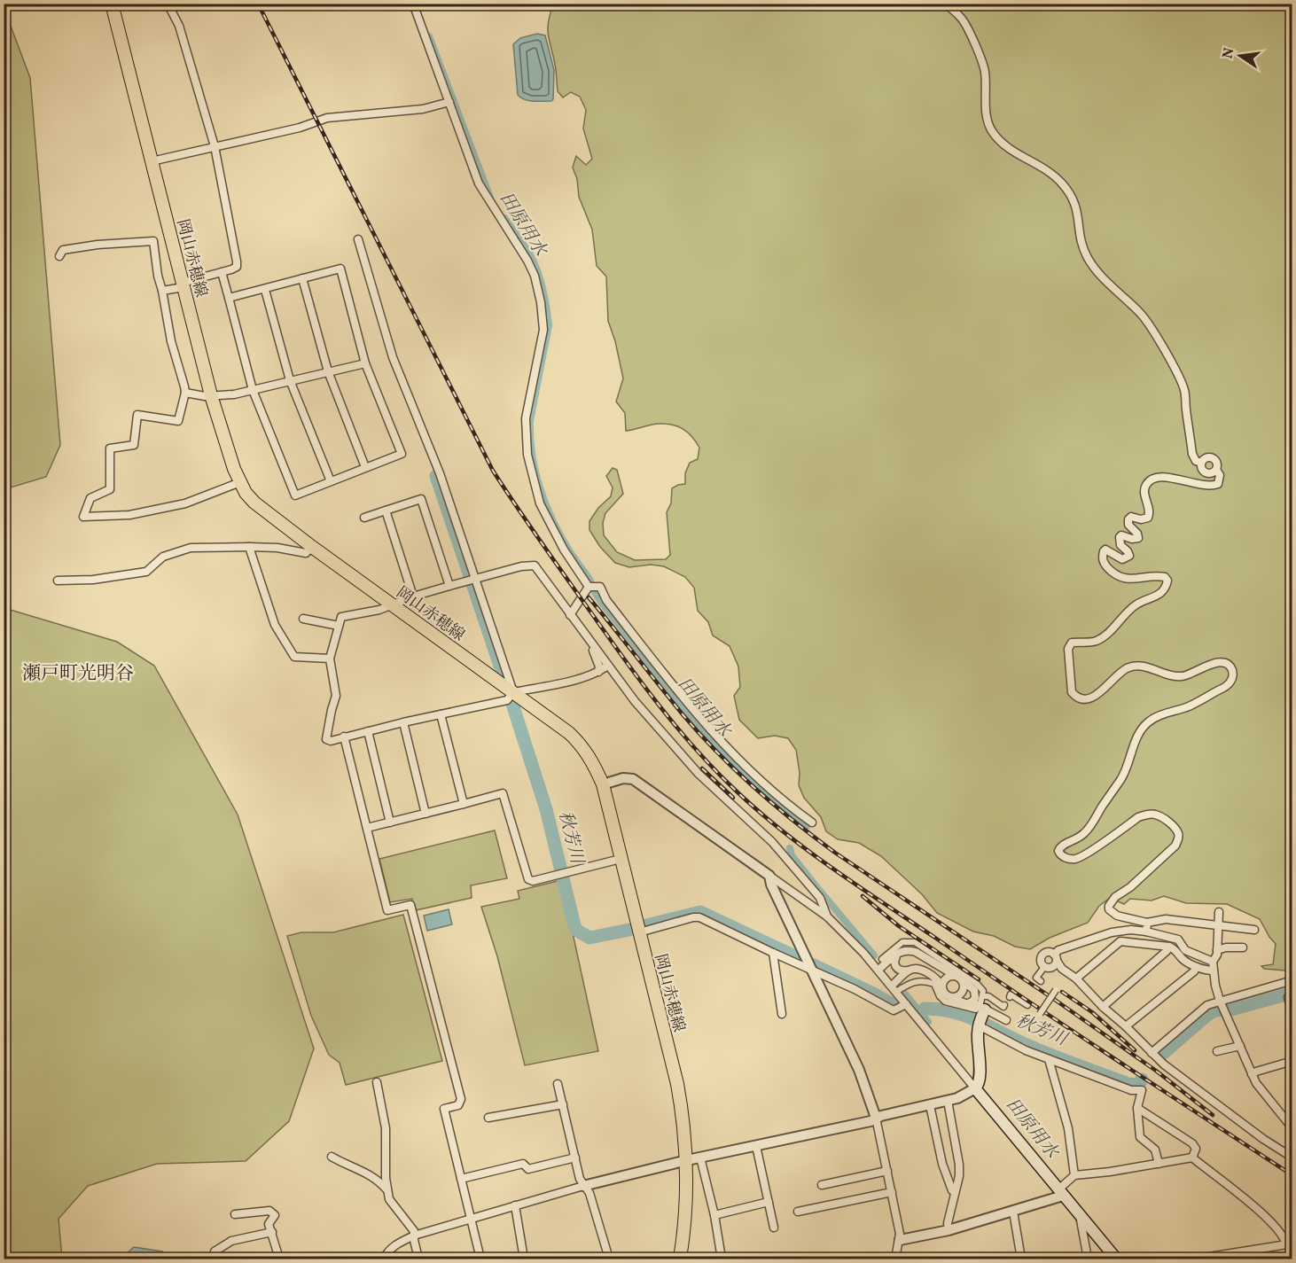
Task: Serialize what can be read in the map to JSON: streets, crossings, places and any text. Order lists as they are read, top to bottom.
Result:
{
  "streets": {
    "main road": ["岡山赤穂線"]
  },
  "districts": ["瀬戸町光明谷"],
  "water": ["田原用水", "秋芳川"],
  "north": "left"
}
